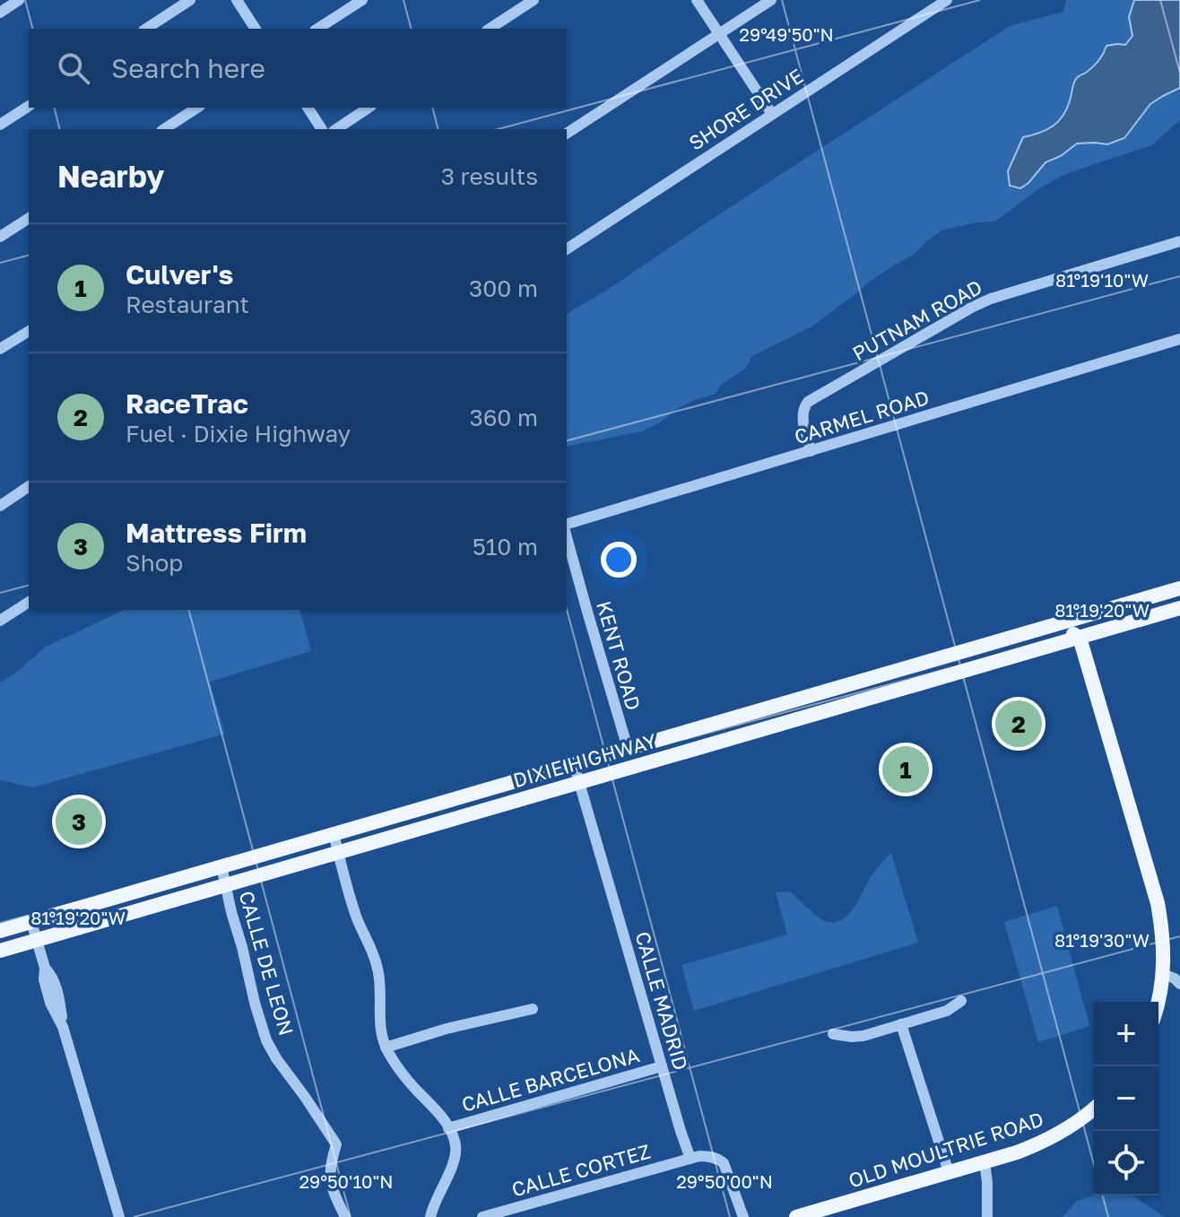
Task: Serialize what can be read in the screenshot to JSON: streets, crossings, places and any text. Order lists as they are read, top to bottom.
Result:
{
  "streets": {
    "main road": ["DIXIE HIGHWAY", "OLD MOULTRIE ROAD"],
    "street": [
      "SHORE DRIVE",
      "PUTNAM ROAD",
      "CARMEL ROAD",
      "KENT ROAD",
      "CALLE DE LEON",
      "CALLE MADRID",
      "CALLE BARCELONA",
      "CALLE CORTEZ"
    ]
  },
  "crossings": [
    ["PUTNAM ROAD", "CARMEL ROAD"],
    ["DIXIE HIGHWAY", "CALLE DE LEON"],
    ["DIXIE HIGHWAY", "CALLE MADRID"],
    ["CALLE MADRID", "CALLE BARCELONA"],
    ["CALLE MADRID", "CALLE CORTEZ"]
  ],
  "page": {
    "search": "Search here",
    "heading": ["Nearby", "3 results"],
    "list": [
      {
        "mark": "1",
        "name": "Culver's",
        "note": "Restaurant",
        "value": "300 m"
      },
      {
        "mark": "2",
        "name": "RaceTrac",
        "note": "Fuel · Dixie Highway",
        "value": "360 m"
      },
      {
        "mark": "3",
        "name": "Mattress Firm",
        "note": "Shop",
        "value": "510 m"
      }
    ],
    "pins": ["2", "1", "3"],
    "map_buttons": ["+", "−"]
  },
  "coordinates": [
    "29°49'50\"N",
    "81°19'10\"W",
    "81°19'20\"W",
    "81°19'30\"W",
    "29°50'10\"N",
    "29°50'00\"N"
  ]
}
